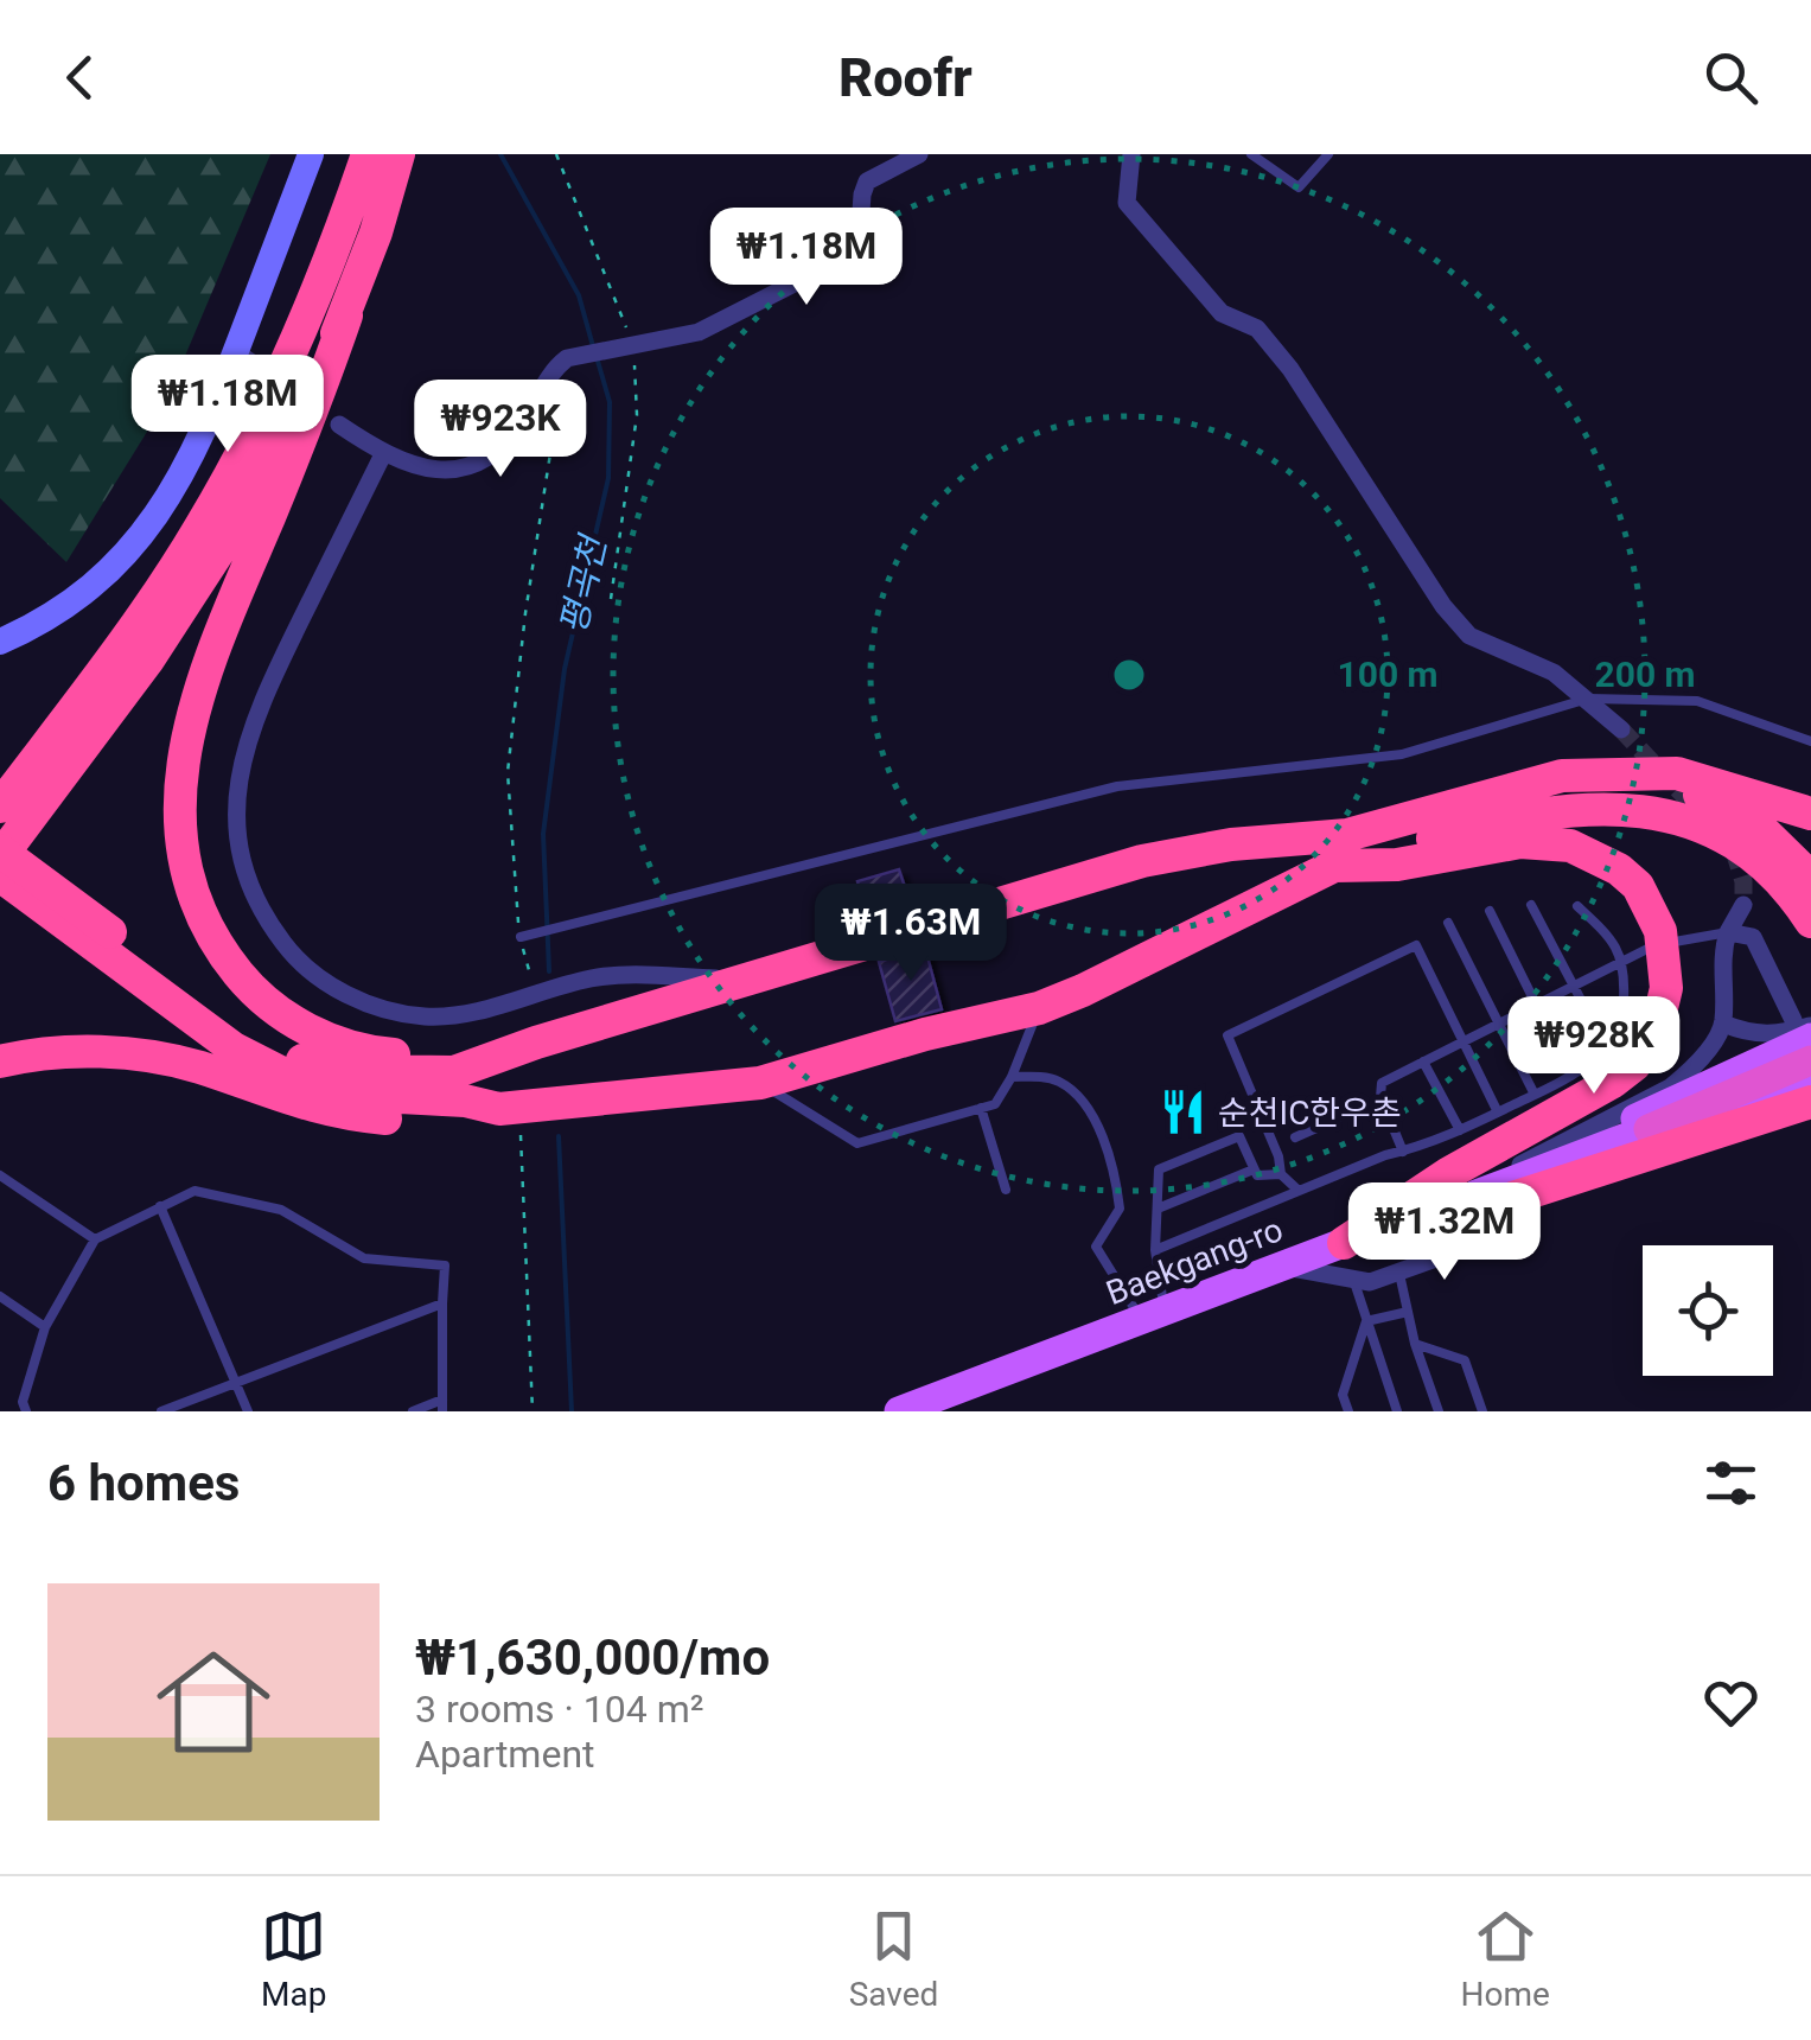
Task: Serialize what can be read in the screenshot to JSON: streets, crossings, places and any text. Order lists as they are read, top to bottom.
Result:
{
  "streets": {
    "main road": ["Baekgang-ro"]
  },
  "water": ["평곡천"],
  "places": {
    "restaurant": ["순천IC한우촌"]
  },
  "page": {
    "header": "Roofr",
    "price": [
      "₩1.18M",
      "₩1.18M",
      "₩923K",
      "₩1.63M",
      "₩928K",
      "₩1.32M"
    ],
    "heading": "6 homes",
    "list": [
      {
        "name": "₩1,630,000/mo",
        "note": "3 rooms · 104 m² · Apartment"
      }
    ],
    "tabs": ["Map", "Saved", "Home"]
  },
  "rings": ["100 m", "200 m"]
}
